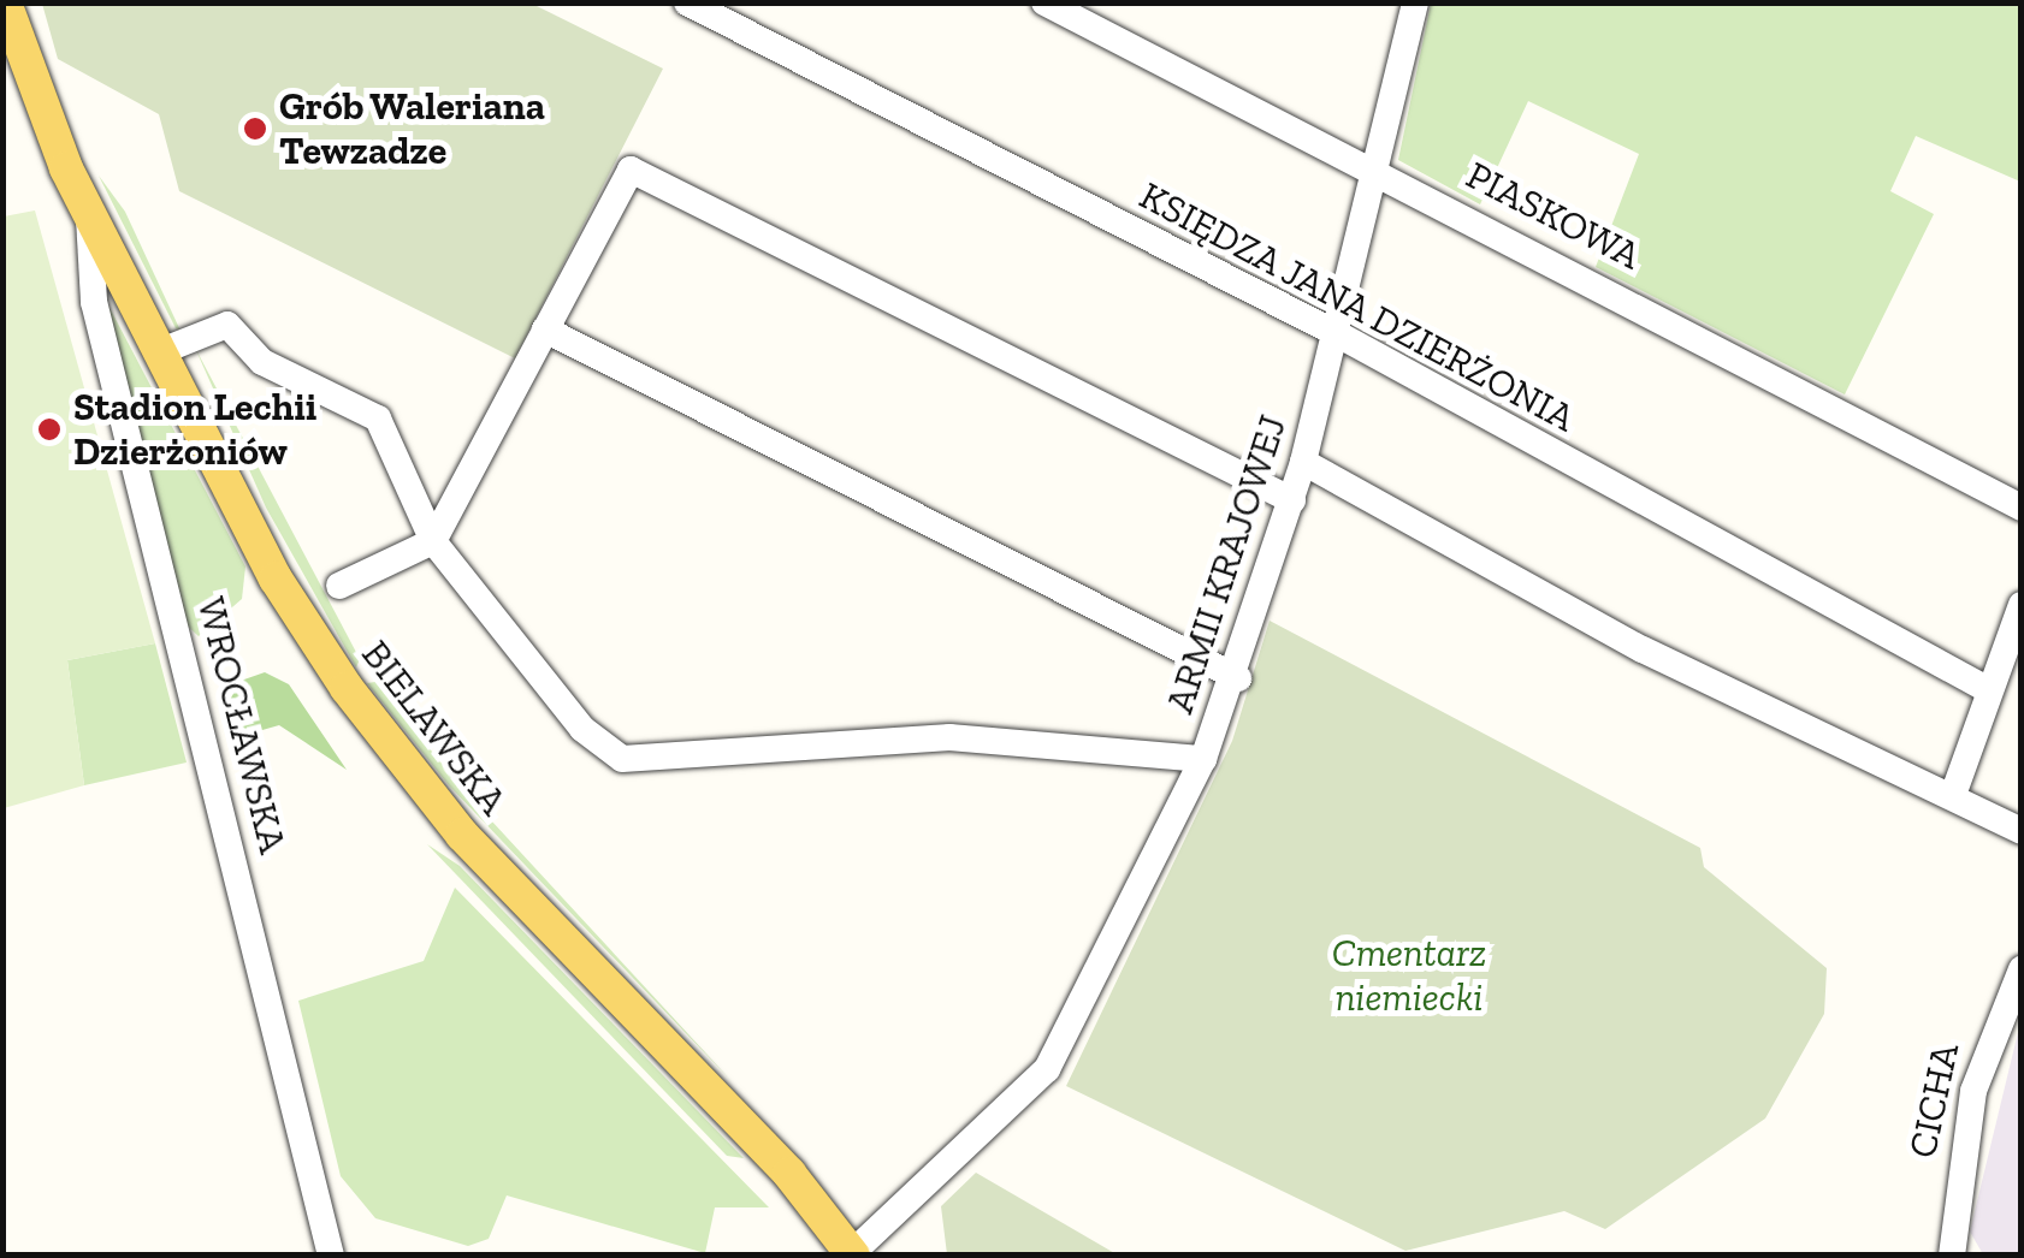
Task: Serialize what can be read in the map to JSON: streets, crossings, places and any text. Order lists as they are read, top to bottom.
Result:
{
  "streets": {
    "main road": ["BIELAWSKA"],
    "street": [
      "PIASKOWA",
      "KSIĘDZA JANA DZIERŻONIA",
      "ARMII KRAJOWEJ",
      "WROCŁAWSKA",
      "CICHA"
    ]
  },
  "crossings": [
    ["PIASKOWA", "ARMII KRAJOWEJ"],
    ["KSIĘDZA JANA DZIERŻONIA", "ARMII KRAJOWEJ"],
    ["ARMII KRAJOWEJ", "BIELAWSKA"],
    ["WROCŁAWSKA", "BIELAWSKA"]
  ],
  "parks": ["Cmentarz niemiecki"],
  "places": ["Grób Waleriana Tewzadze", "Stadion Lechii Dzierżoniów"]
}
